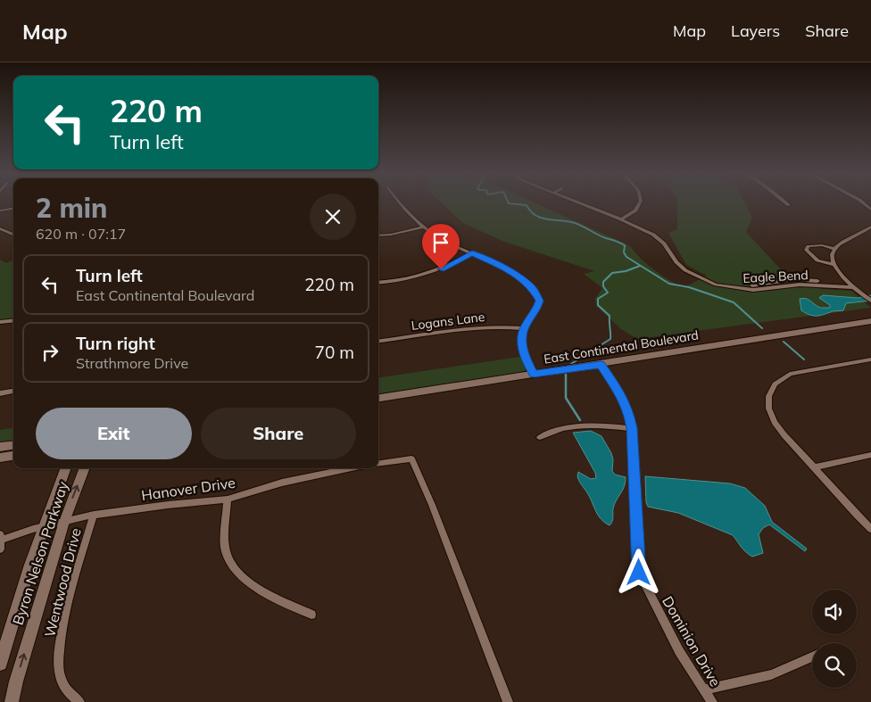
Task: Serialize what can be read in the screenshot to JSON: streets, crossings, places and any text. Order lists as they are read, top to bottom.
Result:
{
  "streets": {
    "main road": ["East Continental Boulevard", "Byron Nelson Parkway"],
    "street": [
      "Eagle Bend",
      "Logans Lane",
      "Hanover Drive",
      "Wentwood Drive",
      "Dominion Drive"
    ]
  },
  "crossings": [
    ["East Continental Boulevard", "Dominion Drive"],
    ["Hanover Drive", "Byron Nelson Parkway"],
    ["Hanover Drive", "Wentwood Drive"]
  ],
  "page": {
    "header": "Map",
    "nav": ["Map", "Layers", "Share"],
    "turn": ["220 m", "Turn left"],
    "heading": ["2 min", "620 m · 07:17"],
    "list": [
      {
        "name": "Turn left",
        "note": "East Continental Boulevard",
        "value": "220 m"
      },
      {
        "name": "Turn right",
        "note": "Strathmore Drive",
        "value": "70 m"
      }
    ],
    "buttons": ["Exit", "Share"]
  }
}
